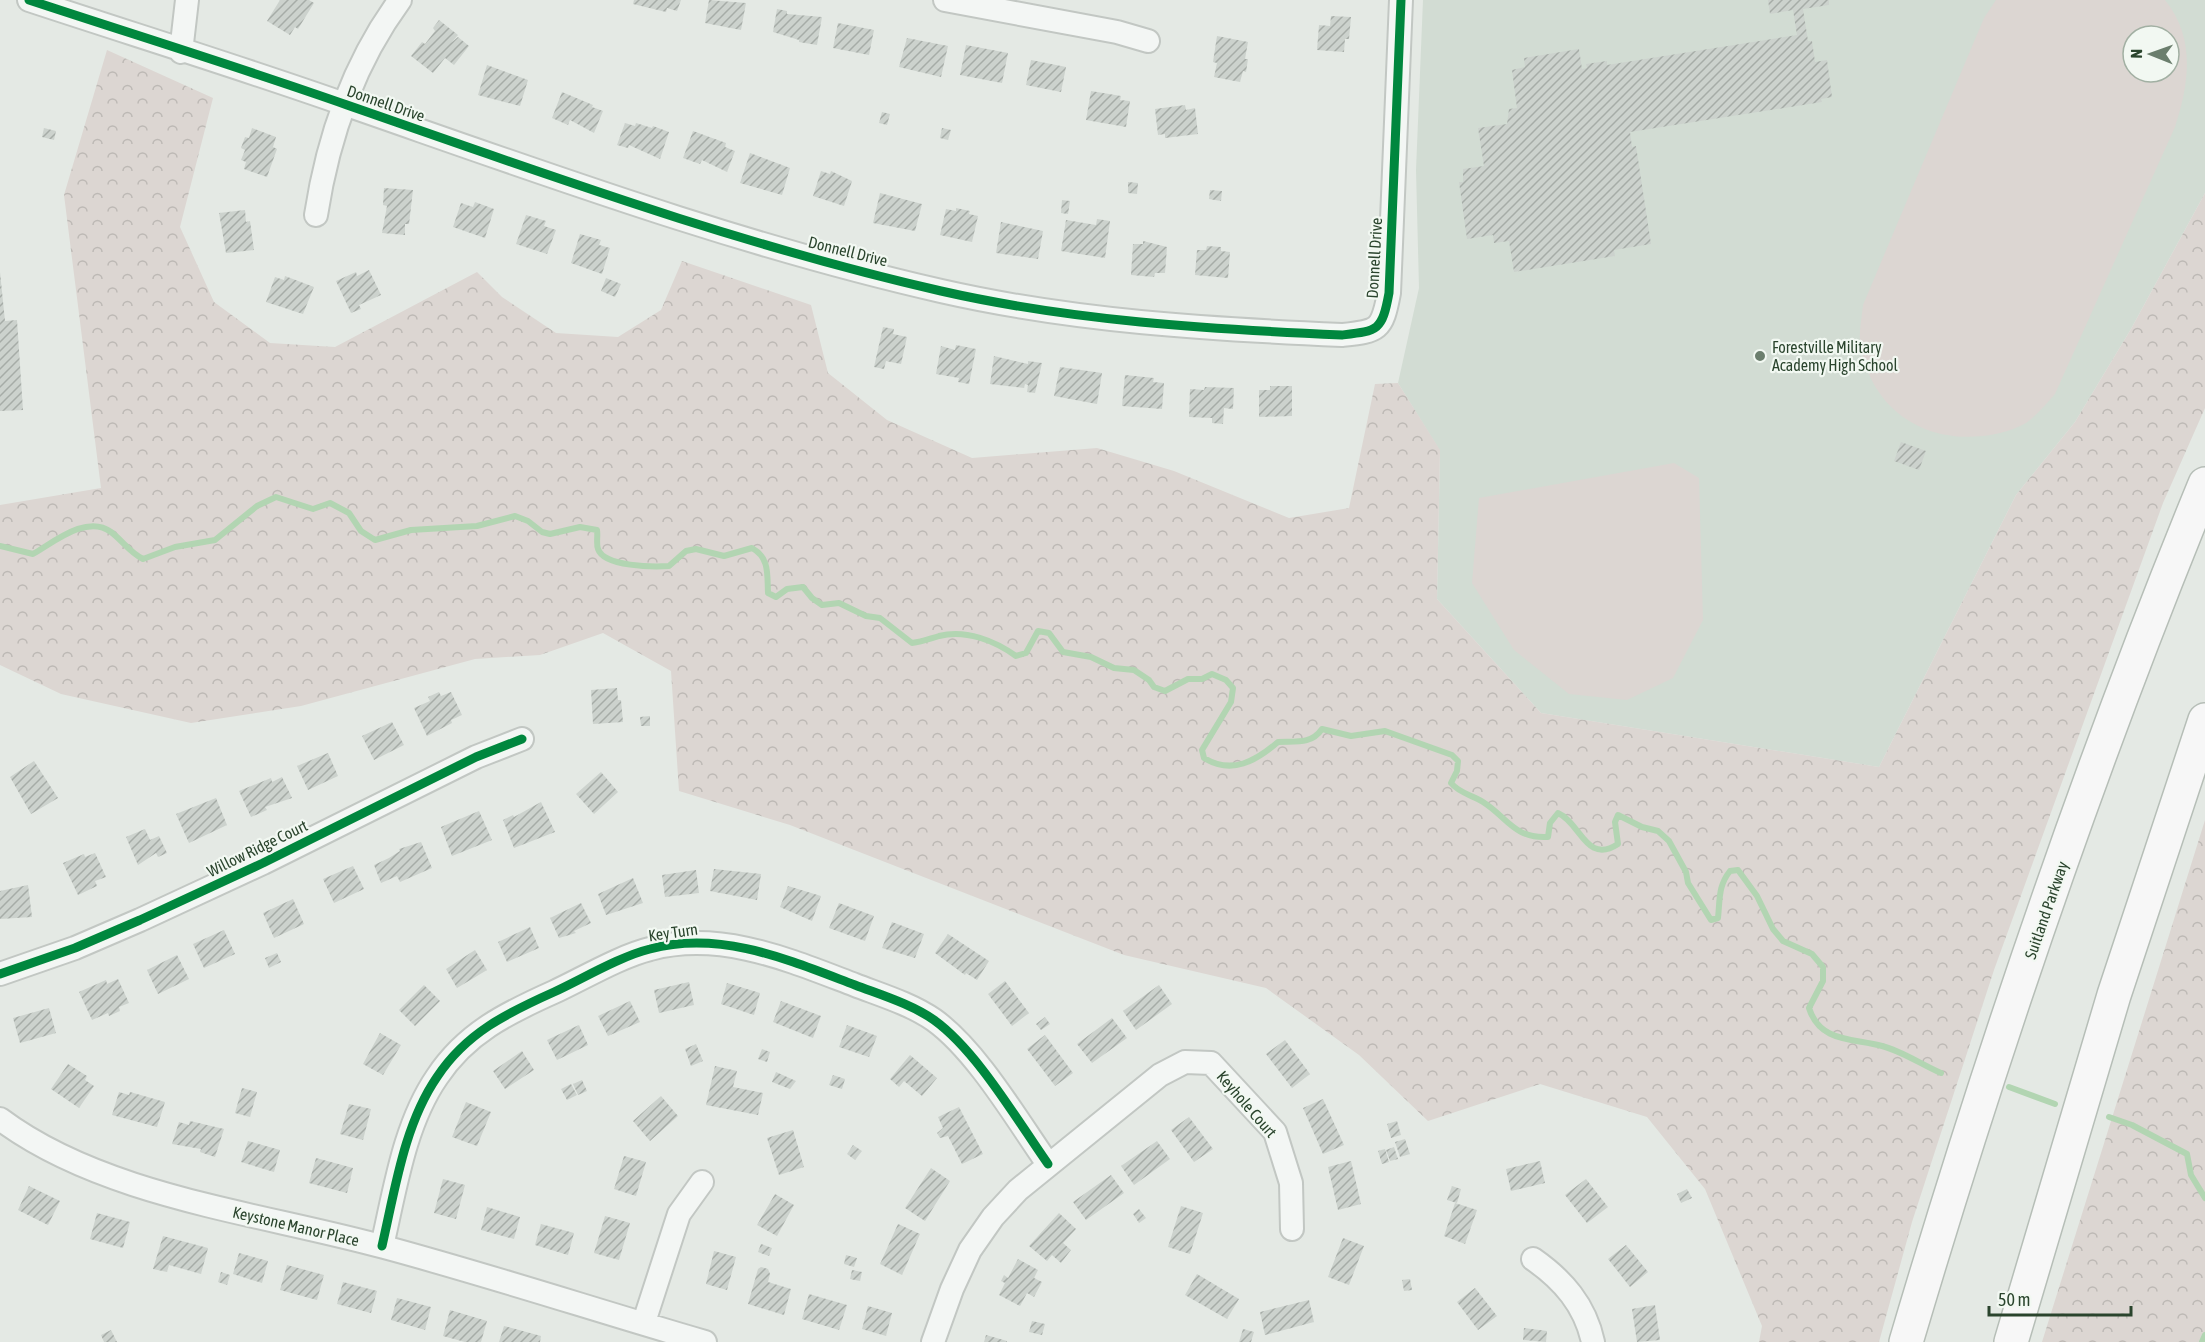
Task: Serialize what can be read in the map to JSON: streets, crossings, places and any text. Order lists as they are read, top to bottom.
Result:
{
  "streets": {
    "highway": ["Suitland Parkway"],
    "street": [
      "Donnell Drive",
      "Willow Ridge Court",
      "Key Turn",
      "Keyhole Court",
      "Keystone Manor Place"
    ]
  },
  "crossings": [
    ["Key Turn", "Keyhole Court"],
    ["Key Turn", "Keystone Manor Place"]
  ],
  "places": ["Forestville Military Academy High School"],
  "scale_bar": "50 m",
  "north": "left"
}
